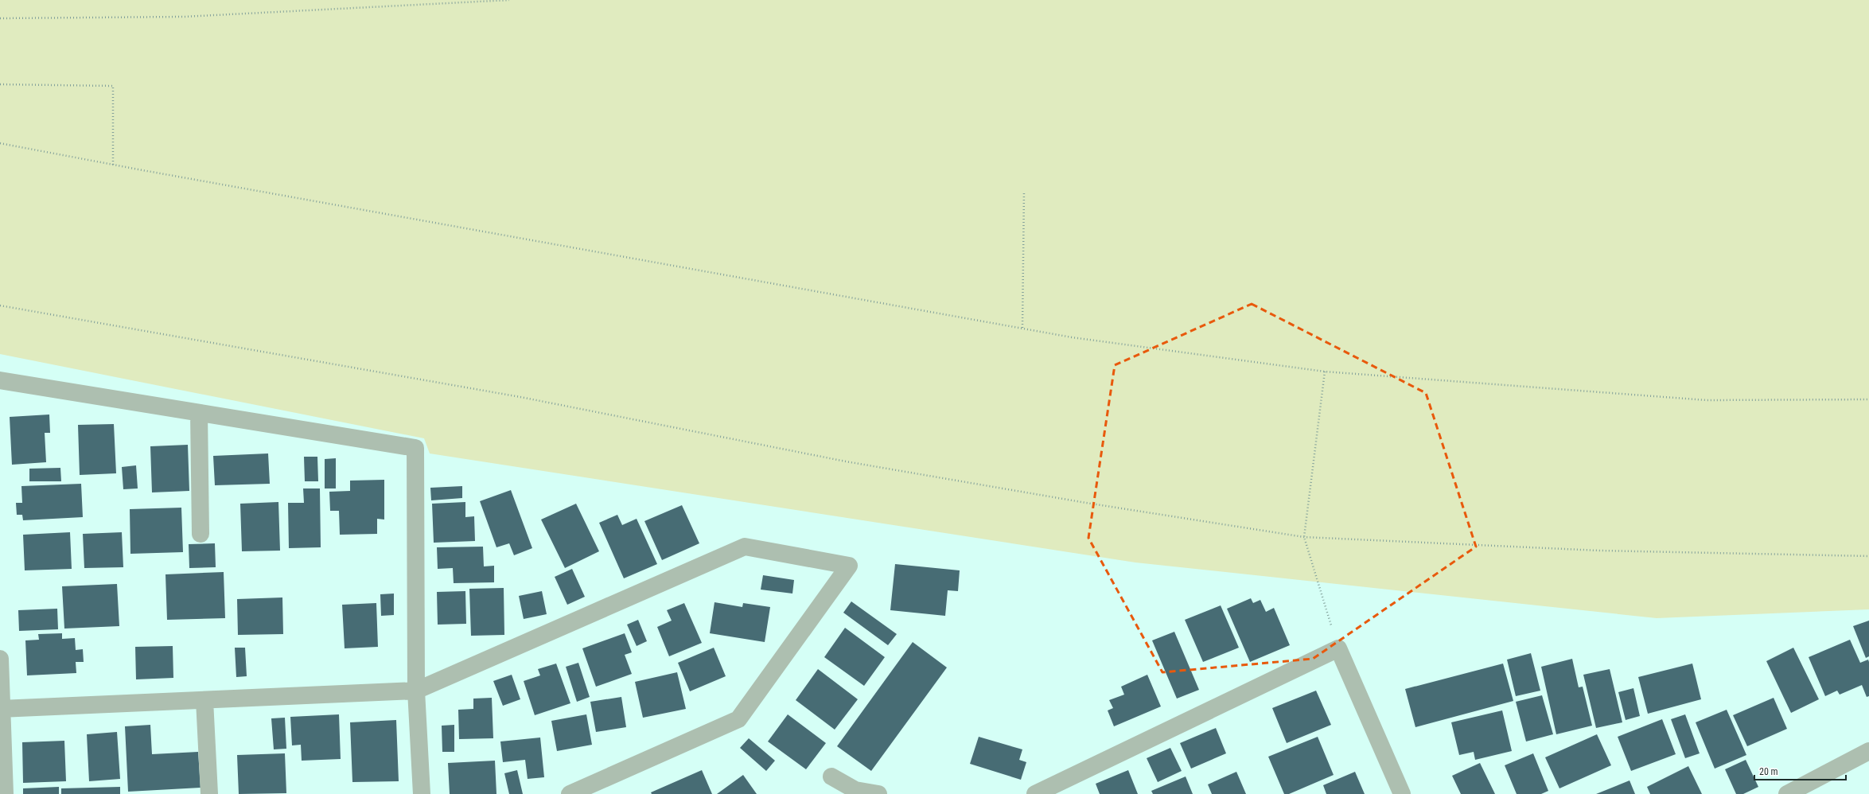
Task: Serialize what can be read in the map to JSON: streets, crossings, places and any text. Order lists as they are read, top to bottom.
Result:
{
  "scale_bar": "20 m"
}
